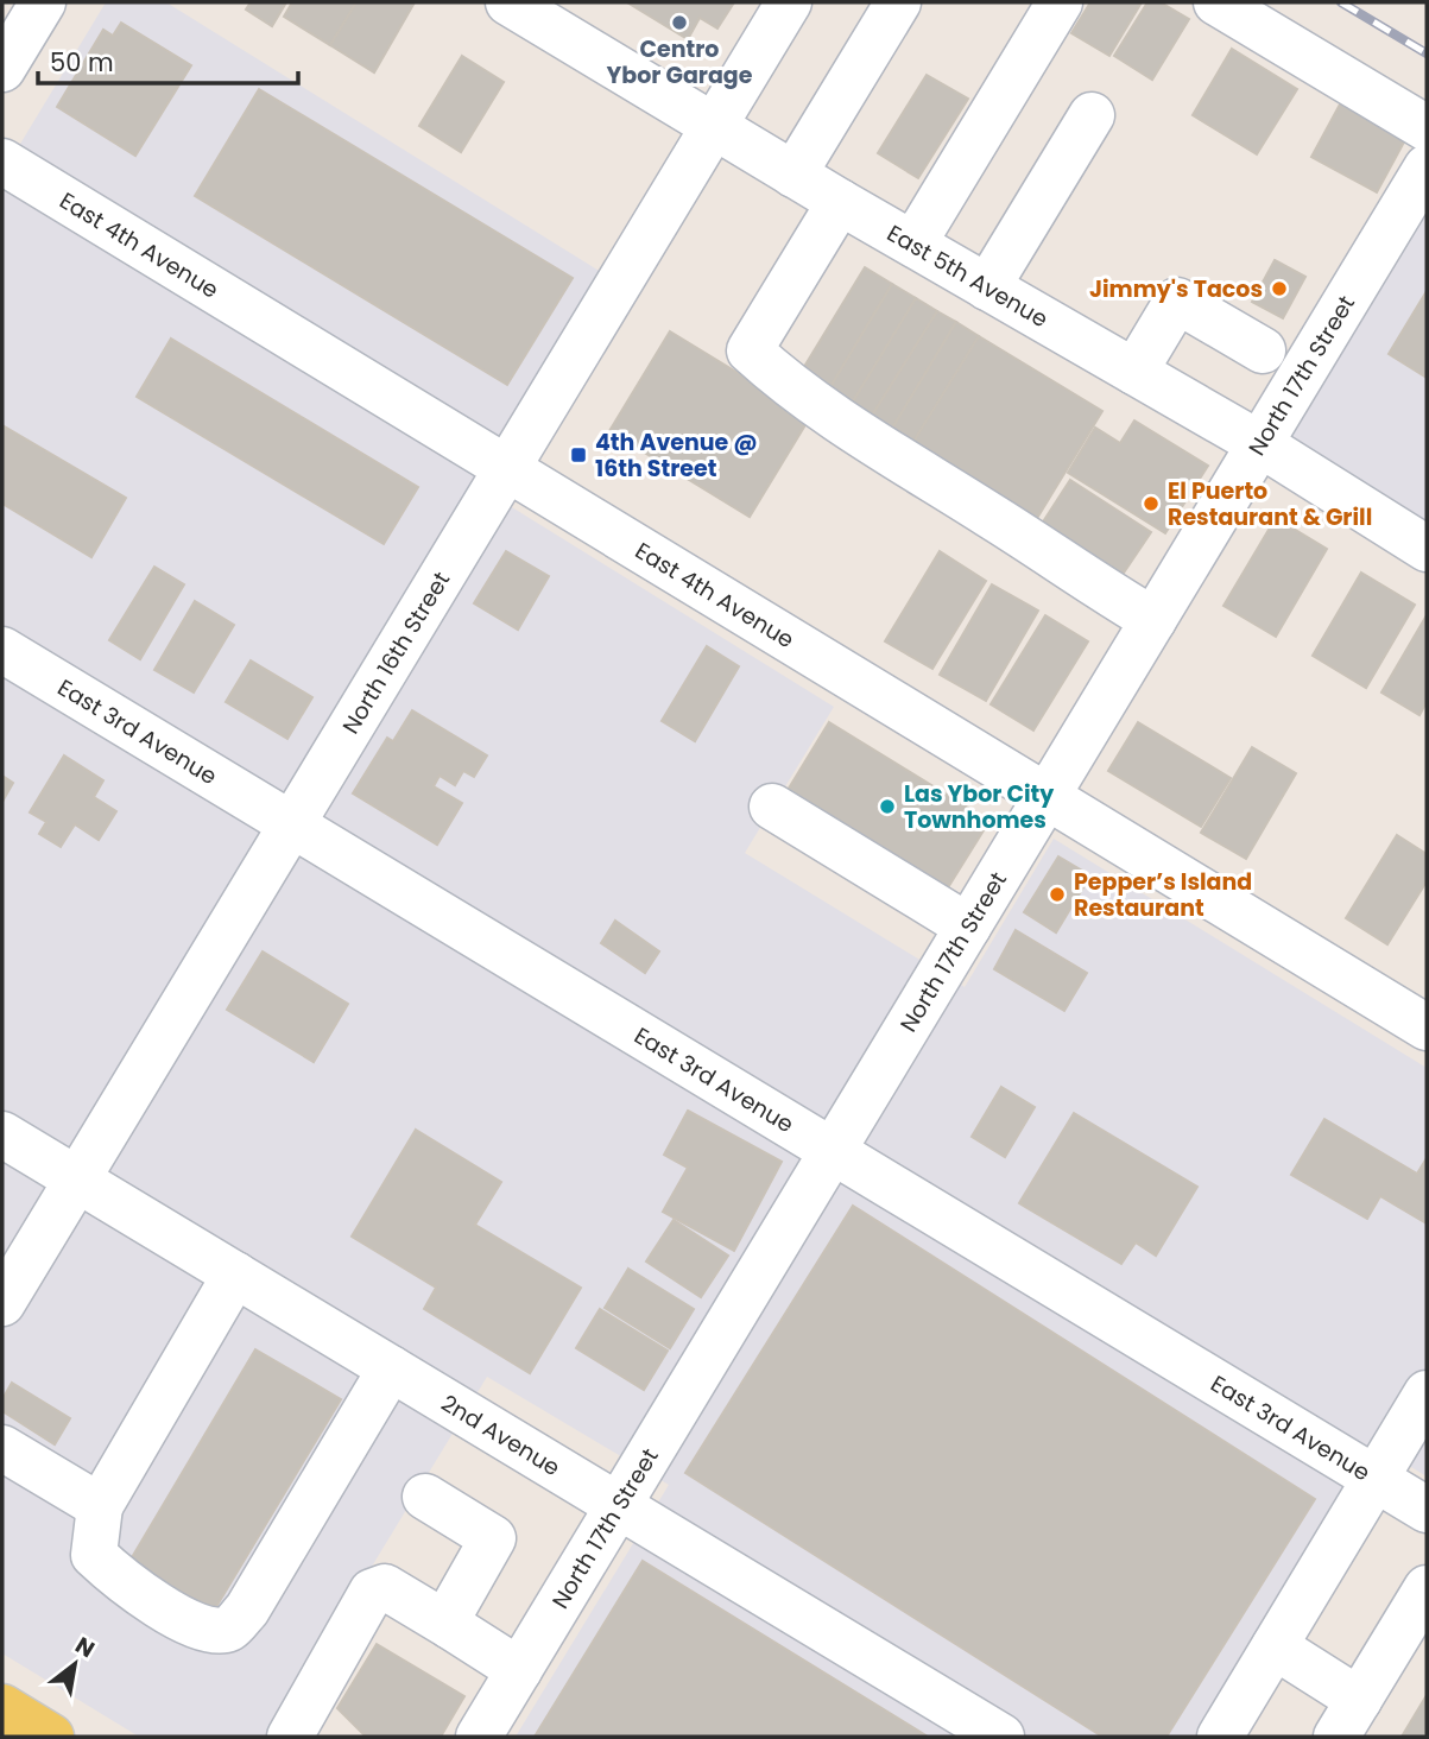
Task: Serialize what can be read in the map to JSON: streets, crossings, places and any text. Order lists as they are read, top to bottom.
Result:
{
  "streets": {
    "street": [
      "East 4th Avenue",
      "East 5th Avenue",
      "North 17th Street",
      "North 16th Street",
      "East 3rd Avenue",
      "2nd Avenue"
    ]
  },
  "crossings": [
    ["East 4th Avenue", "North 17th Street"],
    ["East 4th Avenue", "North 16th Street"],
    ["East 5th Avenue", "North 17th Street"],
    ["East 5th Avenue", "North 16th Street"],
    ["North 17th Street", "East 3rd Avenue"],
    ["North 17th Street", "2nd Avenue"],
    ["North 16th Street", "East 3rd Avenue"],
    ["North 16th Street", "2nd Avenue"]
  ],
  "places": {
    "other": [
      "Centro Ybor Garage",
      "Jimmy's Tacos",
      "El Puerto Restaurant & Grill",
      "Las Ybor City Townhomes",
      "Pepper’s Island Restaurant"
    ],
    "transit": ["4th Avenue @ 16th Street"]
  },
  "scale_bar": "50 m",
  "north": "top right"
}
